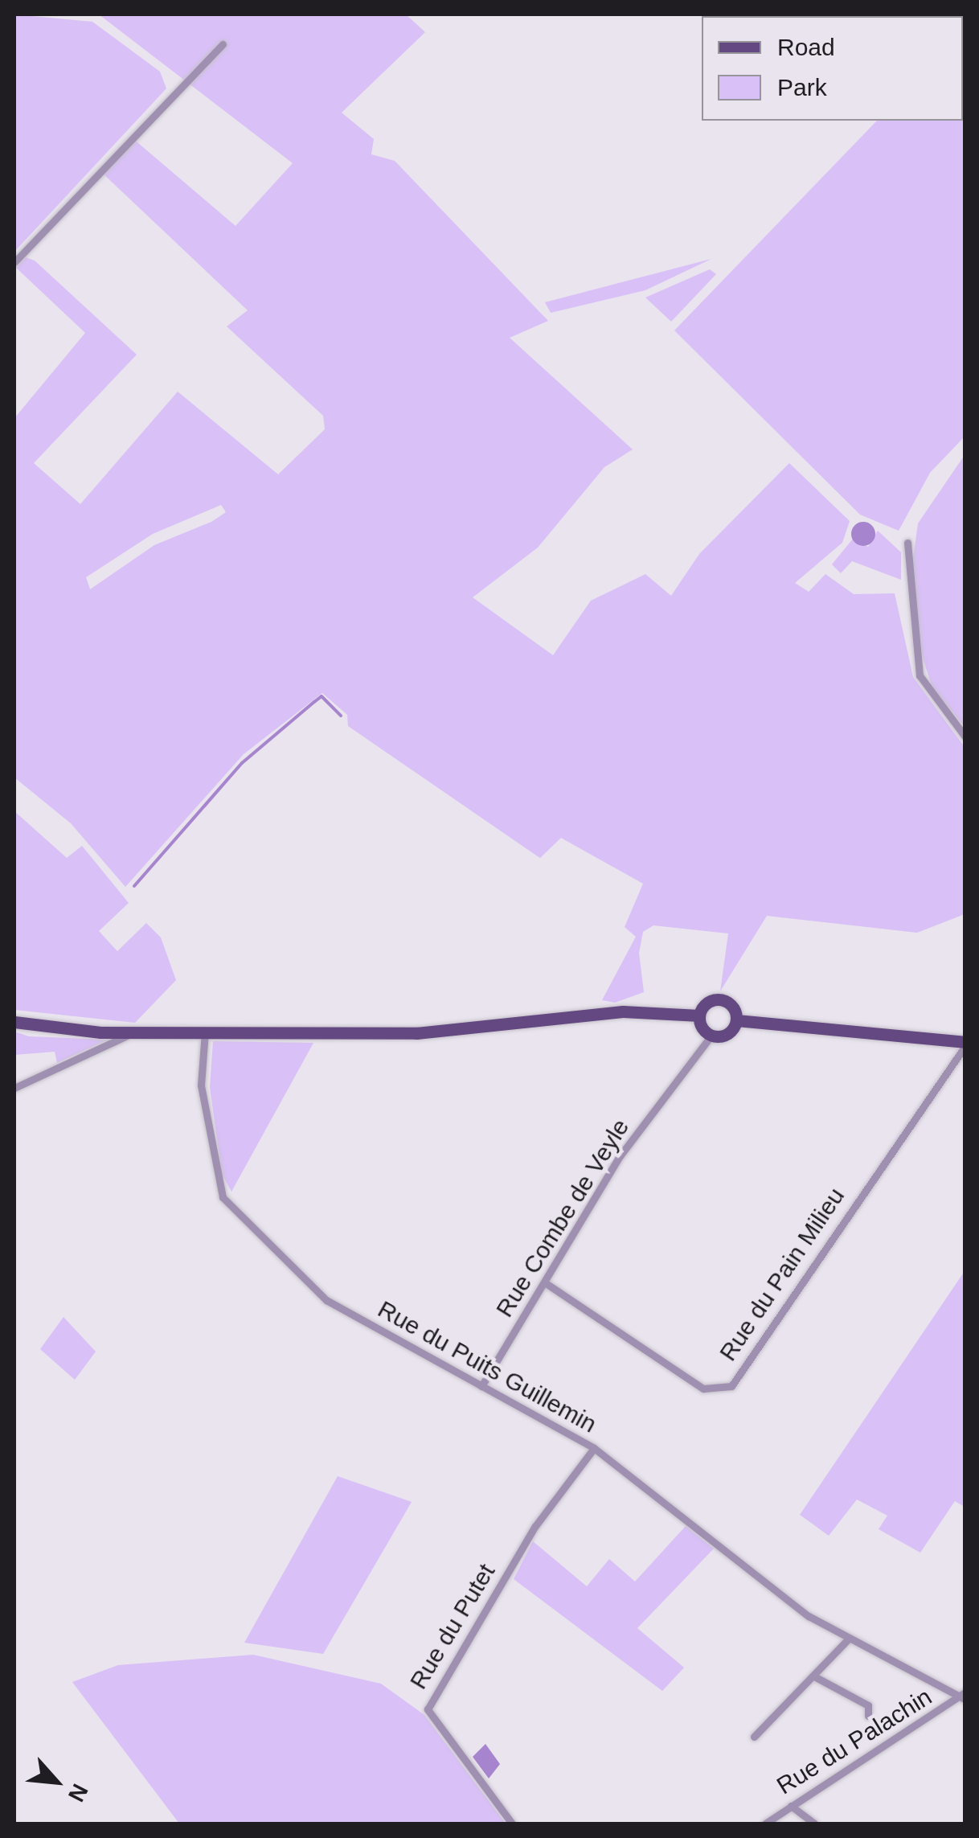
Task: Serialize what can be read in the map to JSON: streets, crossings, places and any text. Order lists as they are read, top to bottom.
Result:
{
  "streets": {
    "street": [
      "Rue Combe de Veyle",
      "Rue du Pain Milieu",
      "Rue du Puits Guillemin",
      "Rue du Putet",
      "Rue du Palachin"
    ]
  },
  "crossings": [
    ["Rue Combe de Veyle", "Rue du Pain Milieu"],
    ["Rue Combe de Veyle", "Rue du Puits Guillemin"],
    ["Rue du Puits Guillemin", "Rue du Putet"],
    ["Rue du Puits Guillemin", "Rue du Palachin"]
  ],
  "legend": ["Road", "Park"],
  "north": "bottom right"
}
